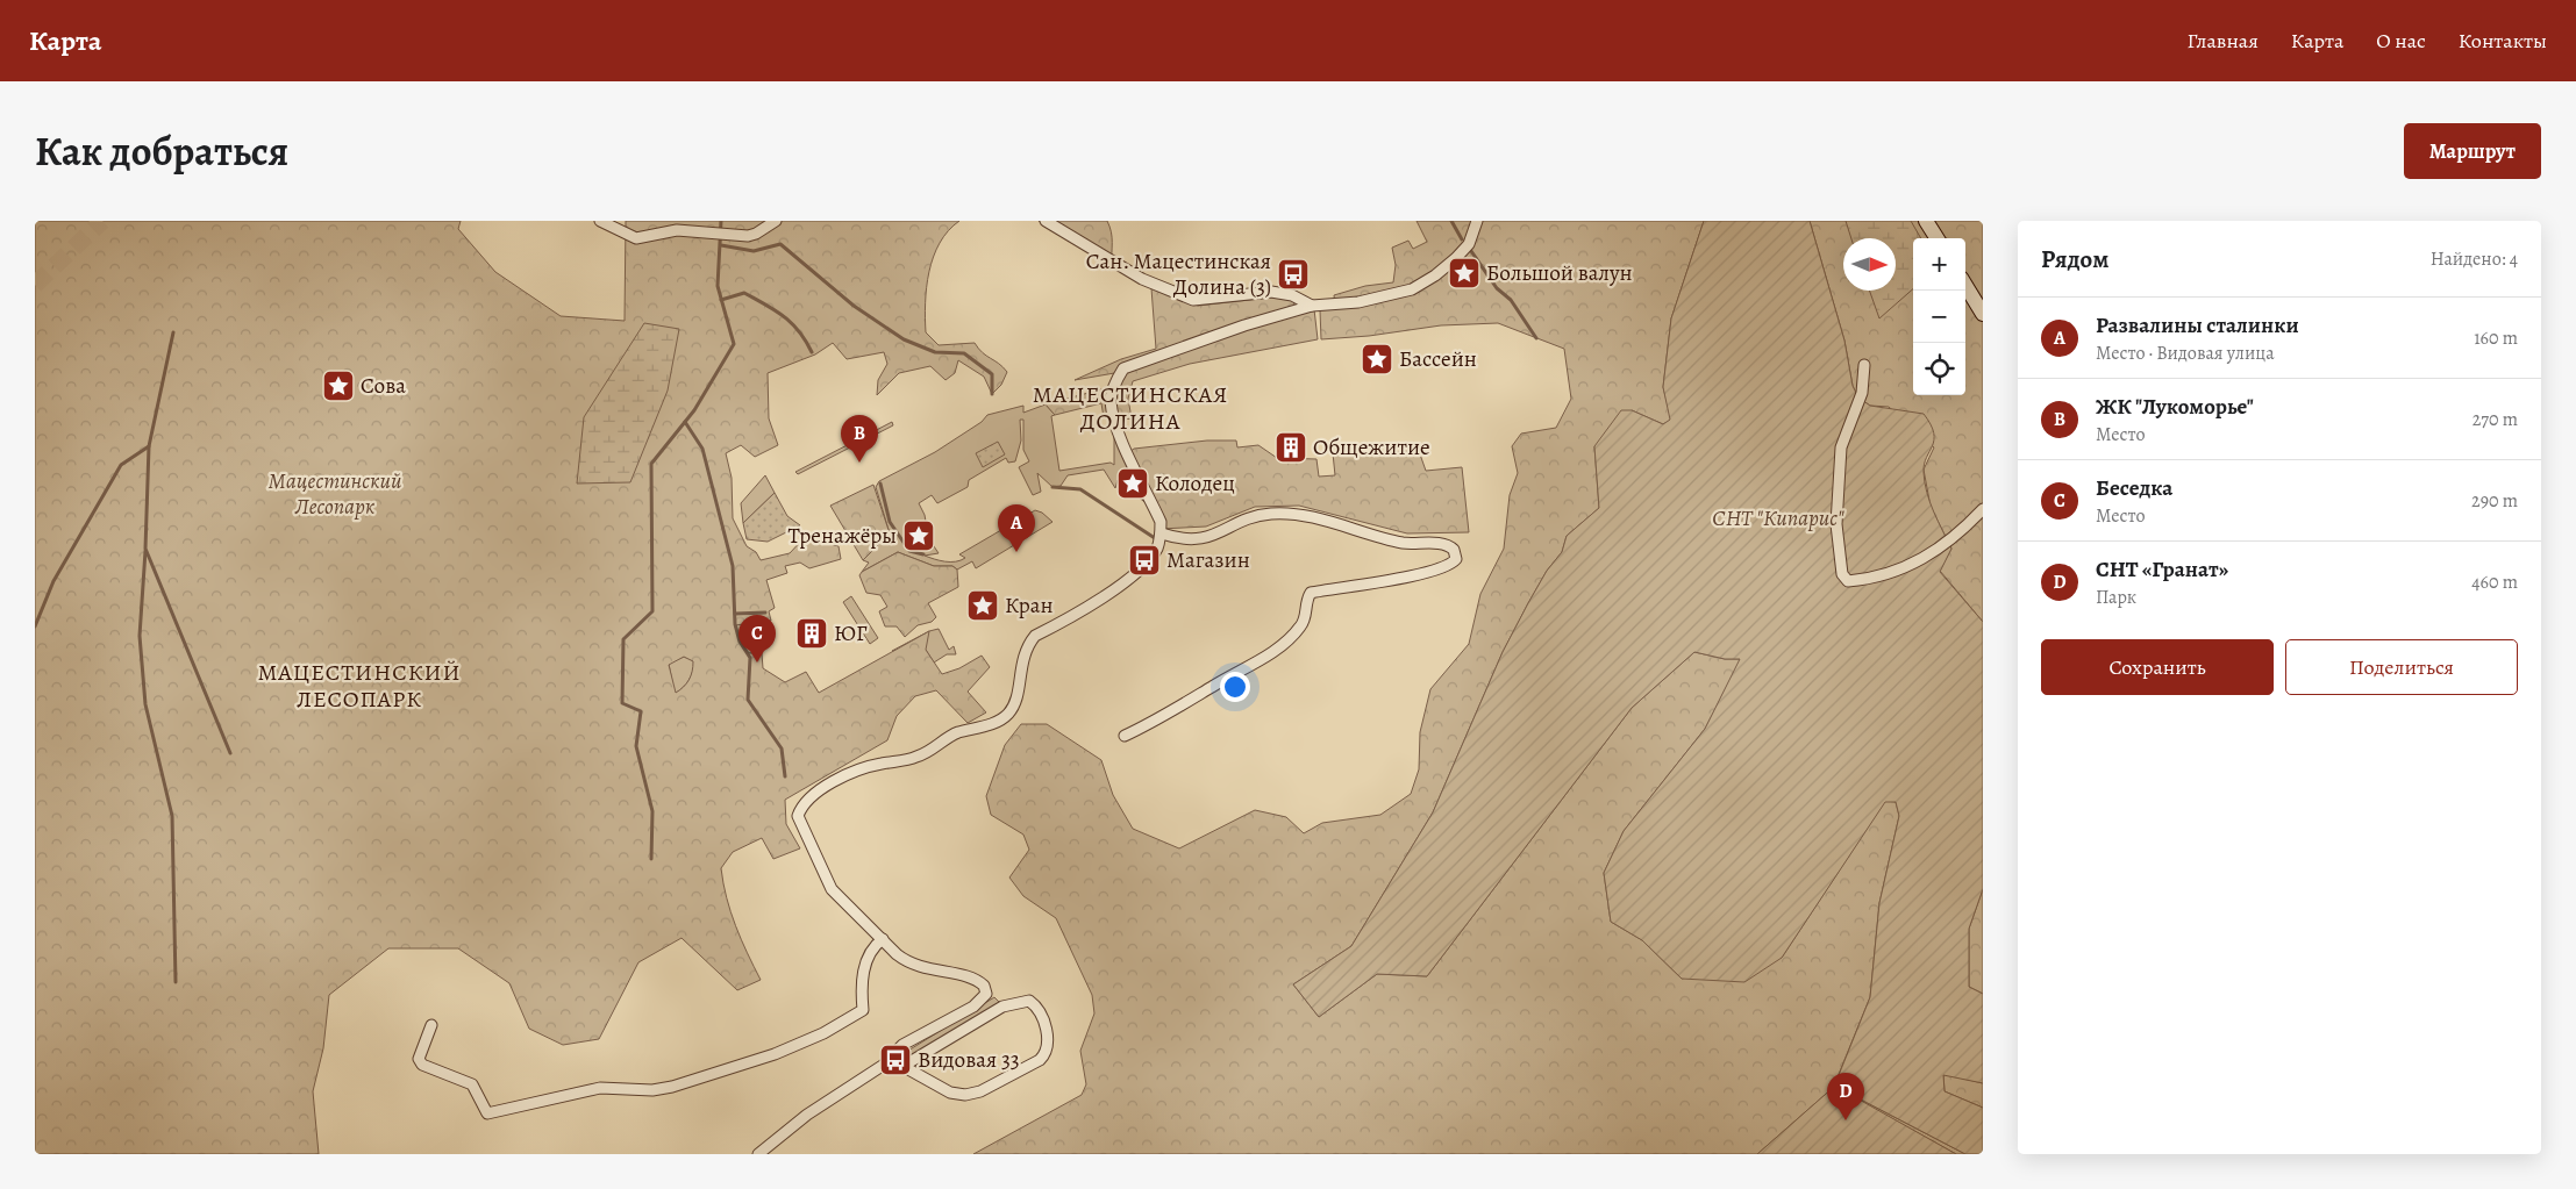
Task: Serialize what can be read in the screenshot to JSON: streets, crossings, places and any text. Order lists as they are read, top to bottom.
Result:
{
  "districts": ["МАЦЕСТИНСКАЯ ДОЛИНА", "МАЦЕСТИНСКИЙ ЛЕСОПАРК"],
  "parks": ["Мацестинский Лесопарк", "СНТ \"Кипарис\""],
  "places": {
    "place": [
      "Большой валун",
      "Бассейн",
      "Сова",
      "Колодец",
      "Тренажёры",
      "Кран"
    ],
    "bus stop": ["Сан. Мацестинская Долина (3)", "Магазин", "Видовая 33"],
    "building": ["Общежитие", "ЮГ"]
  },
  "north": "right",
  "page": {
    "header": "Карта",
    "nav": [
      "Главная",
      "Карта",
      "О нас",
      "Контакты"
    ],
    "title": "Как добраться",
    "buttons": [
      "Маршрут",
      ["Сохранить", "Поделиться"]
    ],
    "heading": ["Рядом", "Найдено: 4"],
    "map_buttons": ["+", "−"],
    "list": [
      {
        "mark": "A",
        "name": "Развалины сталинки",
        "note": "Место · Видовая улица",
        "value": "160 m"
      },
      {
        "mark": "B",
        "name": "ЖК \"Лукоморье\"",
        "note": "Место",
        "value": "270 m"
      },
      {
        "mark": "C",
        "name": "Беседка",
        "note": "Место",
        "value": "290 m"
      },
      {
        "mark": "D",
        "name": "СНТ «Гранат»",
        "note": "Парк",
        "value": "460 m"
      }
    ],
    "pins": [
      "B",
      "A",
      "C",
      "D"
    ]
  }
}
